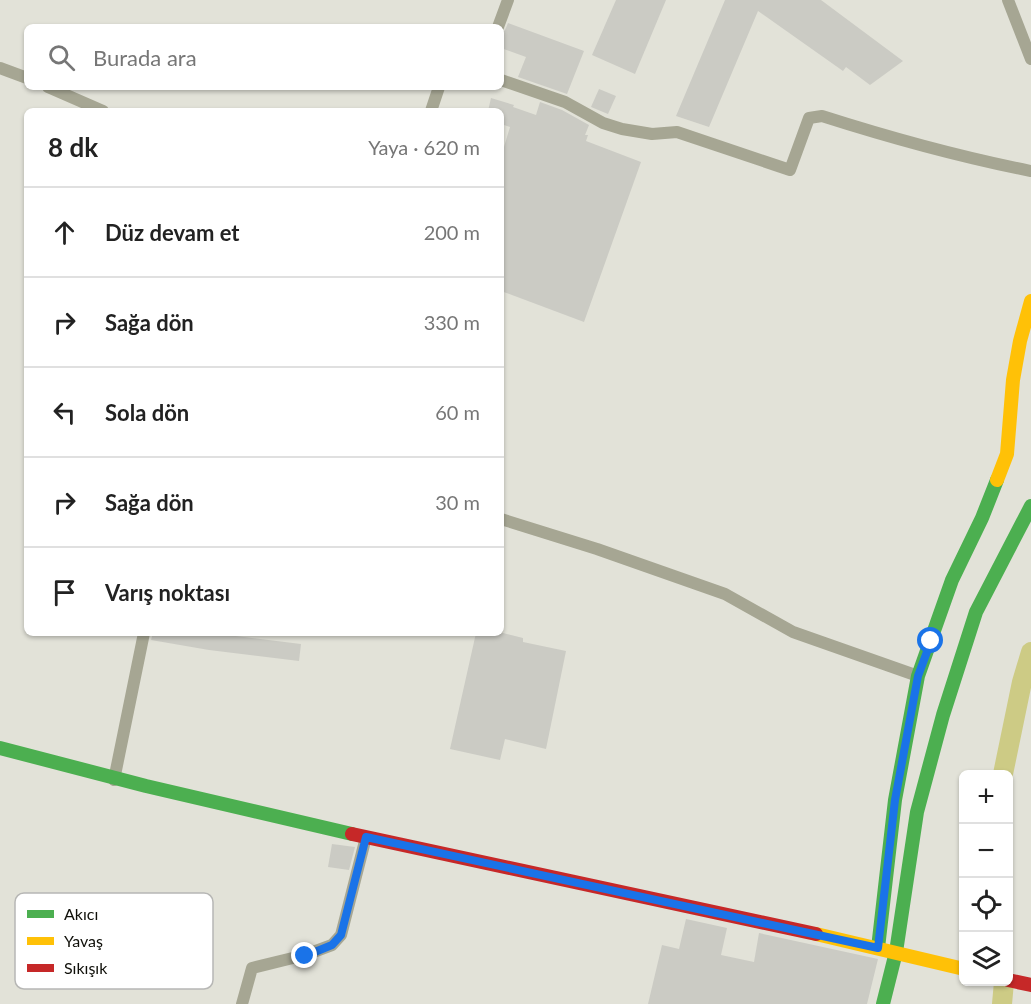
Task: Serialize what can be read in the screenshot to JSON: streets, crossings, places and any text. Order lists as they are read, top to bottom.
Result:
{
  "legend": ["Akıcı", "Yavaş", "Sıkışık"],
  "page": {
    "search": "Burada ara",
    "heading": ["8 dk", "Yaya · 620 m"],
    "list": [
      ["Düz devam et", "200 m"],
      ["Sağa dön", "330 m"],
      ["Sola dön", "60 m"],
      ["Sağa dön", "30 m"],
      "Varış noktası"
    ],
    "map_buttons": ["+", "−"]
  }
}
